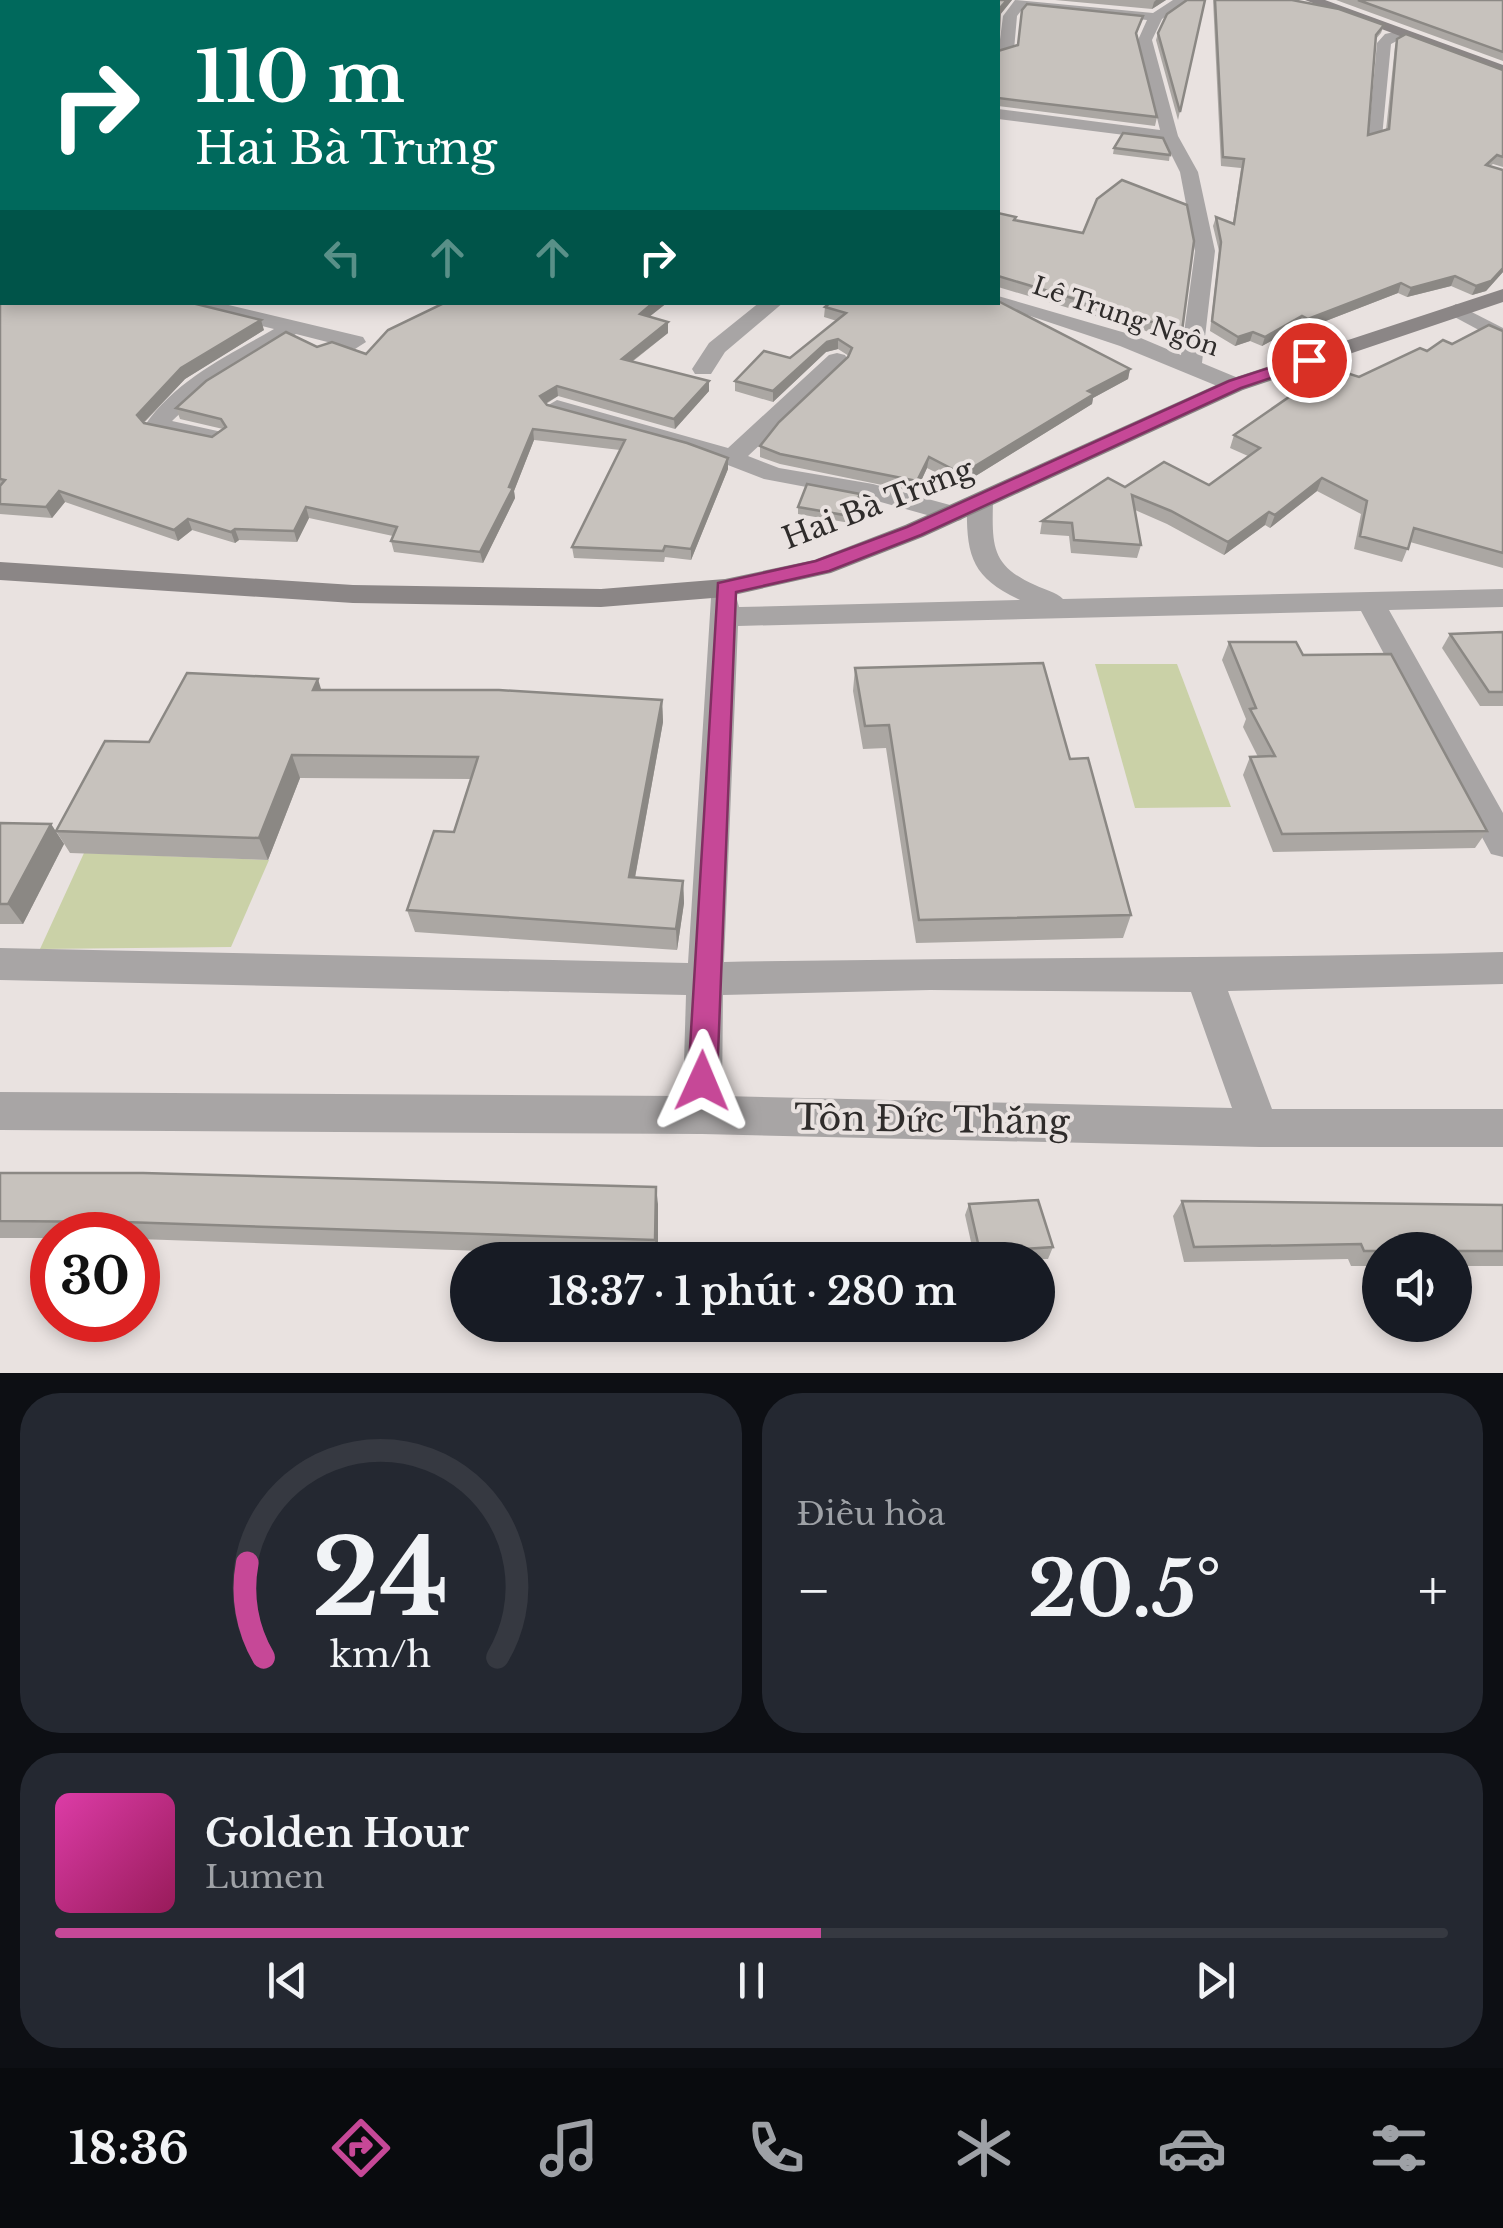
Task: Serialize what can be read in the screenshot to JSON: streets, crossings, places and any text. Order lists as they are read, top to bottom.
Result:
{
  "streets": {
    "main road": ["Hai Bà Trưng"],
    "street": ["Lê Trung Ngôn", "Tôn Đức Thắng"]
  },
  "crossings": [
    ["Lê Trung Ngôn", "Hai Bà Trưng"]
  ],
  "page": {
    "turn": ["110 m", "Hai Bà Trưng"],
    "limit": "30",
    "trip": "18:37 · 1 phút · 280 m",
    "tile": "Điều hòa",
    "heat": ["−", "20.5°", "+"],
    "song": ["Golden Hour", "Lumen"],
    "tabs": "18:36",
    "gauge": ["24", "km/h"]
  }
}
